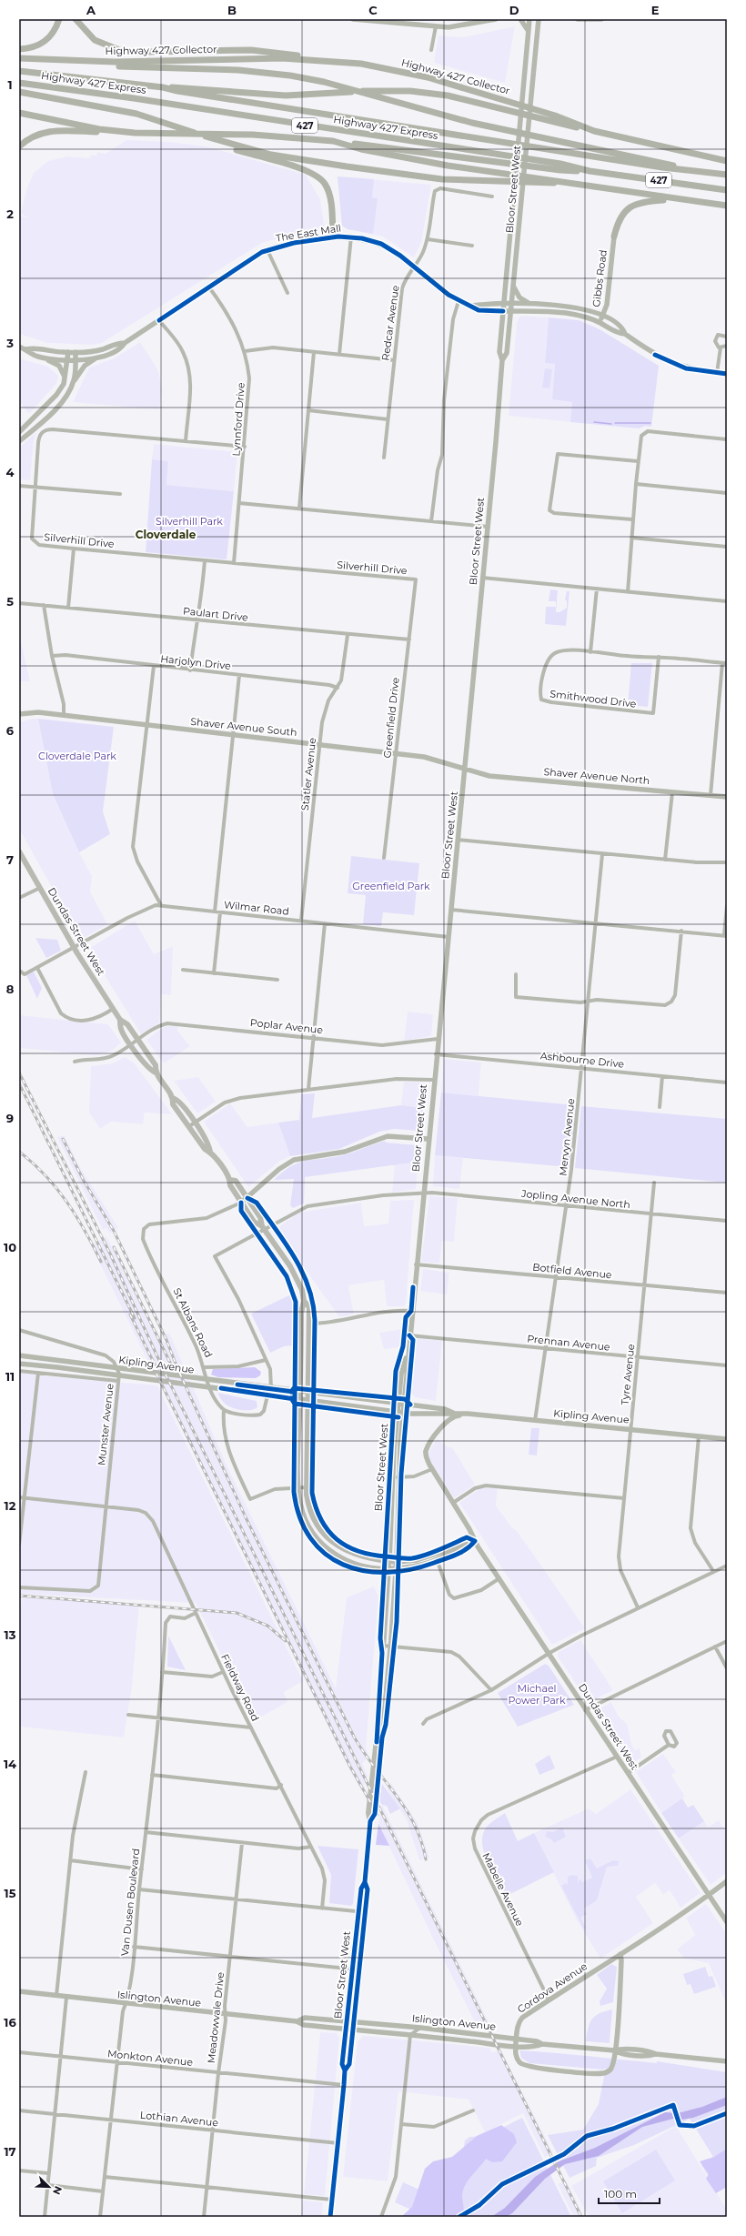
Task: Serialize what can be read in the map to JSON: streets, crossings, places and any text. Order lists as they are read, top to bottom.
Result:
{
  "streets": {
    "highway": ["Highway 427 Collector", "Highway 427 Express", "427"],
    "main road": [
      "Bloor Street West",
      "The East Mall",
      "Gibbs Road",
      "Shaver Avenue South",
      "Shaver Avenue North",
      "Dundas Street West",
      "Kipling Avenue",
      "Cordova Avenue",
      "Islington Avenue"
    ],
    "street": [
      "Redcar Avenue",
      "Lynnford Drive",
      "Silverhill Drive",
      "Paulart Drive",
      "Harjolyn Drive",
      "Smithwood Drive",
      "Greenfield Drive",
      "Statler Avenue",
      "Wilmar Road",
      "Poplar Avenue",
      "Ashbourne Drive",
      "Mervyn Avenue",
      "Jopling Avenue North",
      "Botfield Avenue",
      "St Albans Road",
      "Prennan Avenue",
      "Tyre Avenue",
      "Munster Avenue",
      "Fieldway Road",
      "Mabelle Avenue",
      "Van Dusen Boulevard",
      "Meadowvale Drive",
      "Monkton Avenue",
      "Lothian Avenue"
    ]
  },
  "crossings": [
    ["Bloor Street West", "The East Mall"],
    ["Bloor Street West", "Shaver Avenue South"],
    ["Bloor Street West", "Shaver Avenue North"],
    ["Bloor Street West", "Wilmar Road"],
    ["Bloor Street West", "Dundas Street West"],
    ["Bloor Street West", "Poplar Avenue"],
    ["Bloor Street West", "Ashbourne Drive"],
    ["Bloor Street West", "Jopling Avenue North"],
    ["Bloor Street West", "Botfield Avenue"],
    ["Bloor Street West", "Prennan Avenue"],
    ["Bloor Street West", "Kipling Avenue"],
    ["Bloor Street West", "Islington Avenue"],
    ["Bloor Street West", "Monkton Avenue"],
    ["Bloor Street West", "Lothian Avenue"],
    ["The East Mall", "Gibbs Road"],
    ["The East Mall", "Redcar Avenue"],
    ["The East Mall", "Lynnford Drive"],
    ["Lynnford Drive", "Silverhill Drive"],
    ["Silverhill Drive", "Greenfield Drive"],
    ["Paulart Drive", "Greenfield Drive"],
    ["Paulart Drive", "Statler Avenue"],
    ["Harjolyn Drive", "Statler Avenue"],
    ["Greenfield Drive", "Shaver Avenue South"],
    ["Shaver Avenue South", "Statler Avenue"],
    ["Shaver Avenue South", "Shaver Avenue North"],
    ["Statler Avenue", "Wilmar Road"],
    ["Wilmar Road", "Dundas Street West"],
    ["Dundas Street West", "Poplar Avenue"],
    ["Dundas Street West", "Jopling Avenue North"],
    ["Dundas Street West", "St Albans Road"],
    ["Dundas Street West", "Kipling Avenue"],
    ["Dundas Street West", "Mabelle Avenue"],
    ["Dundas Street West", "Cordova Avenue"],
    ["Ashbourne Drive", "Mervyn Avenue"],
    ["Mervyn Avenue", "Jopling Avenue North"],
    ["Mervyn Avenue", "Botfield Avenue"],
    ["Mervyn Avenue", "Prennan Avenue"],
    ["Mervyn Avenue", "Kipling Avenue"],
    ["Jopling Avenue North", "Tyre Avenue"],
    ["Botfield Avenue", "Tyre Avenue"],
    ["Prennan Avenue", "Tyre Avenue"],
    ["Kipling Avenue", "Tyre Avenue"],
    ["Munster Avenue", "Fieldway Road"],
    ["Fieldway Road", "Van Dusen Boulevard"],
    ["Mabelle Avenue", "Cordova Avenue"],
    ["Van Dusen Boulevard", "Islington Avenue"],
    ["Van Dusen Boulevard", "Monkton Avenue"],
    ["Van Dusen Boulevard", "Lothian Avenue"],
    ["Cordova Avenue", "Islington Avenue"],
    ["Islington Avenue", "Meadowvale Drive"],
    ["Meadowvale Drive", "Monkton Avenue"],
    ["Meadowvale Drive", "Lothian Avenue"]
  ],
  "districts": ["Cloverdale"],
  "parks": [
    "Silverhill Park",
    "Cloverdale Park",
    "Greenfield Park",
    "Michael Power Park"
  ],
  "scale_bar": "100 m",
  "north": "bottom right",
  "grid": {
    "columns": [
      "A",
      "B",
      "C",
      "D",
      "E"
    ],
    "rows": [
      "1",
      "2",
      "3",
      "4",
      "5",
      "6",
      "7",
      "8",
      "9",
      "10",
      "11",
      "12",
      "13",
      "14",
      "15",
      "16",
      "17"
    ]
  }
}
